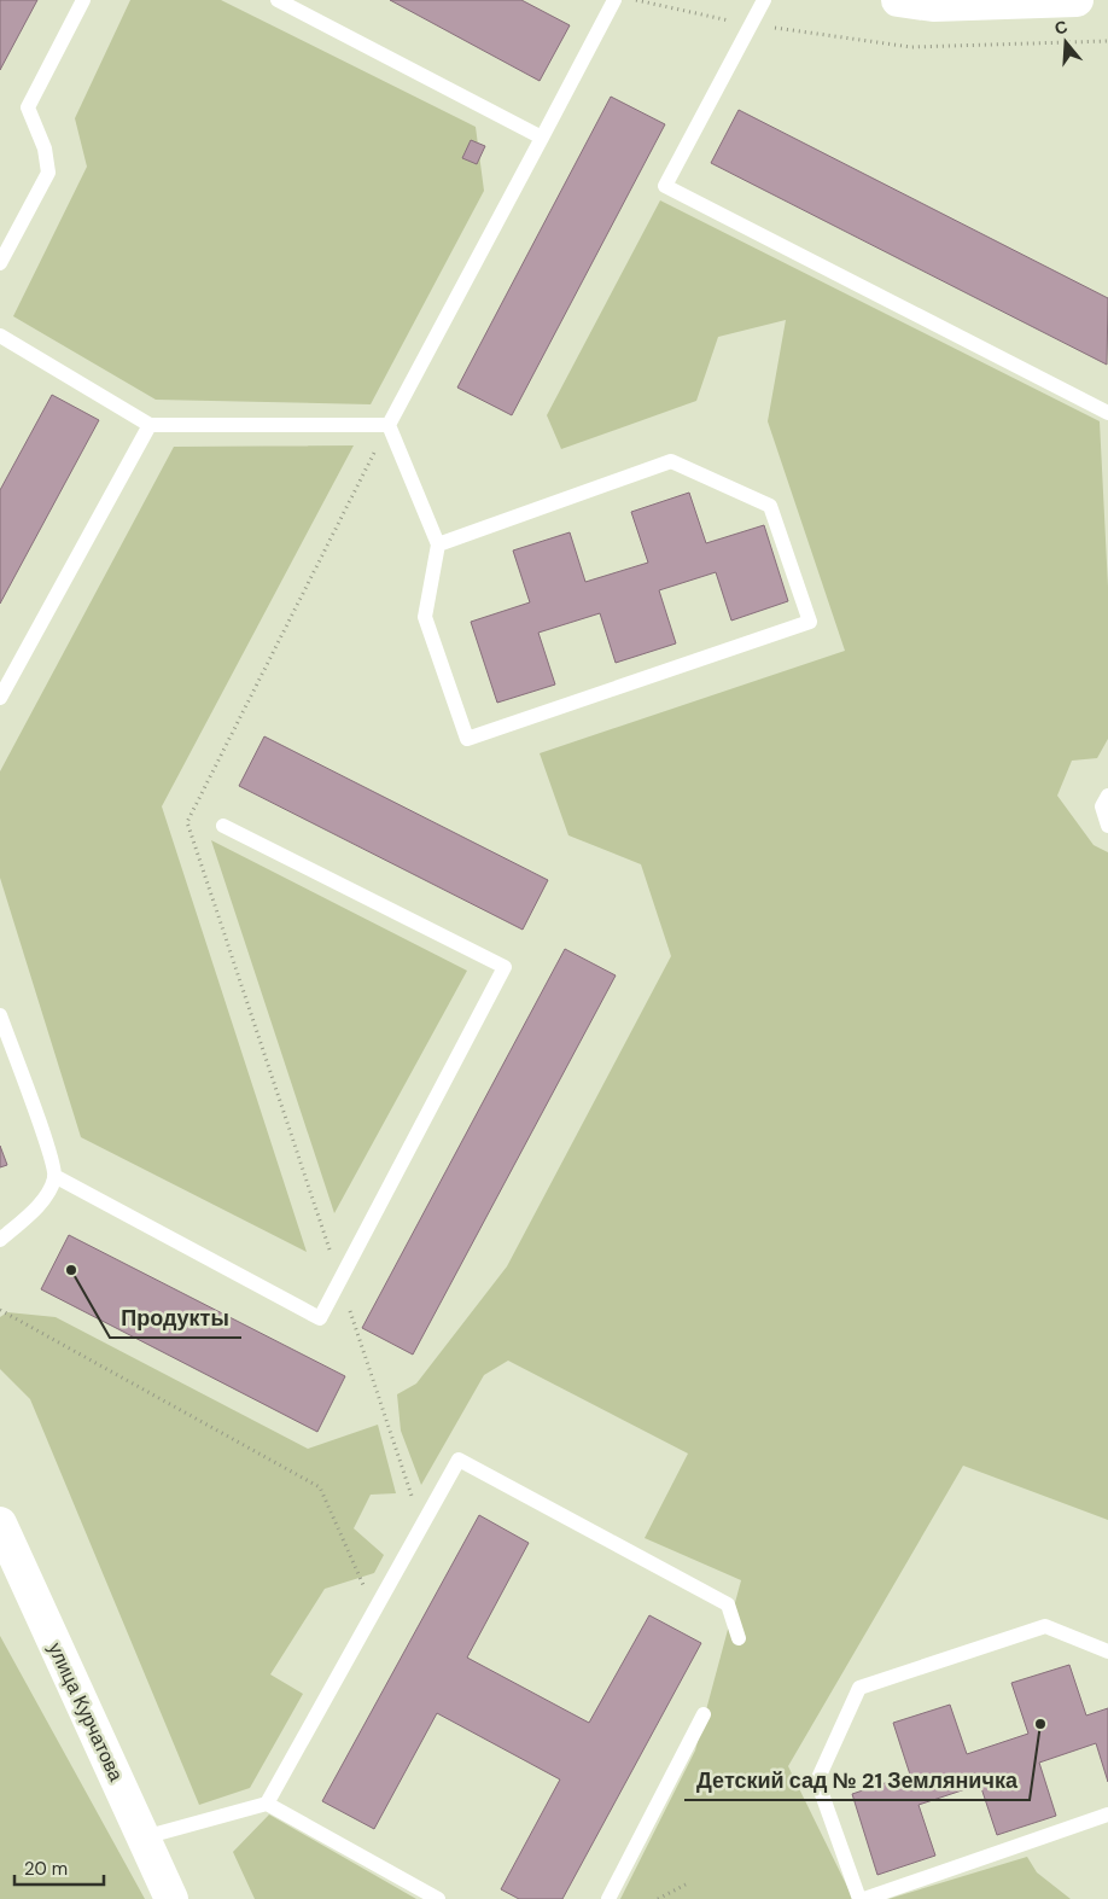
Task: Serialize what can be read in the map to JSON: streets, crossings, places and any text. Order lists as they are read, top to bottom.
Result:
{
  "streets": {
    "street": ["улица Курчатова"]
  },
  "places": ["Продукты", "Детский сад № 21 Земляничка"],
  "scale_bar": "20 m",
  "north": "top"
}
